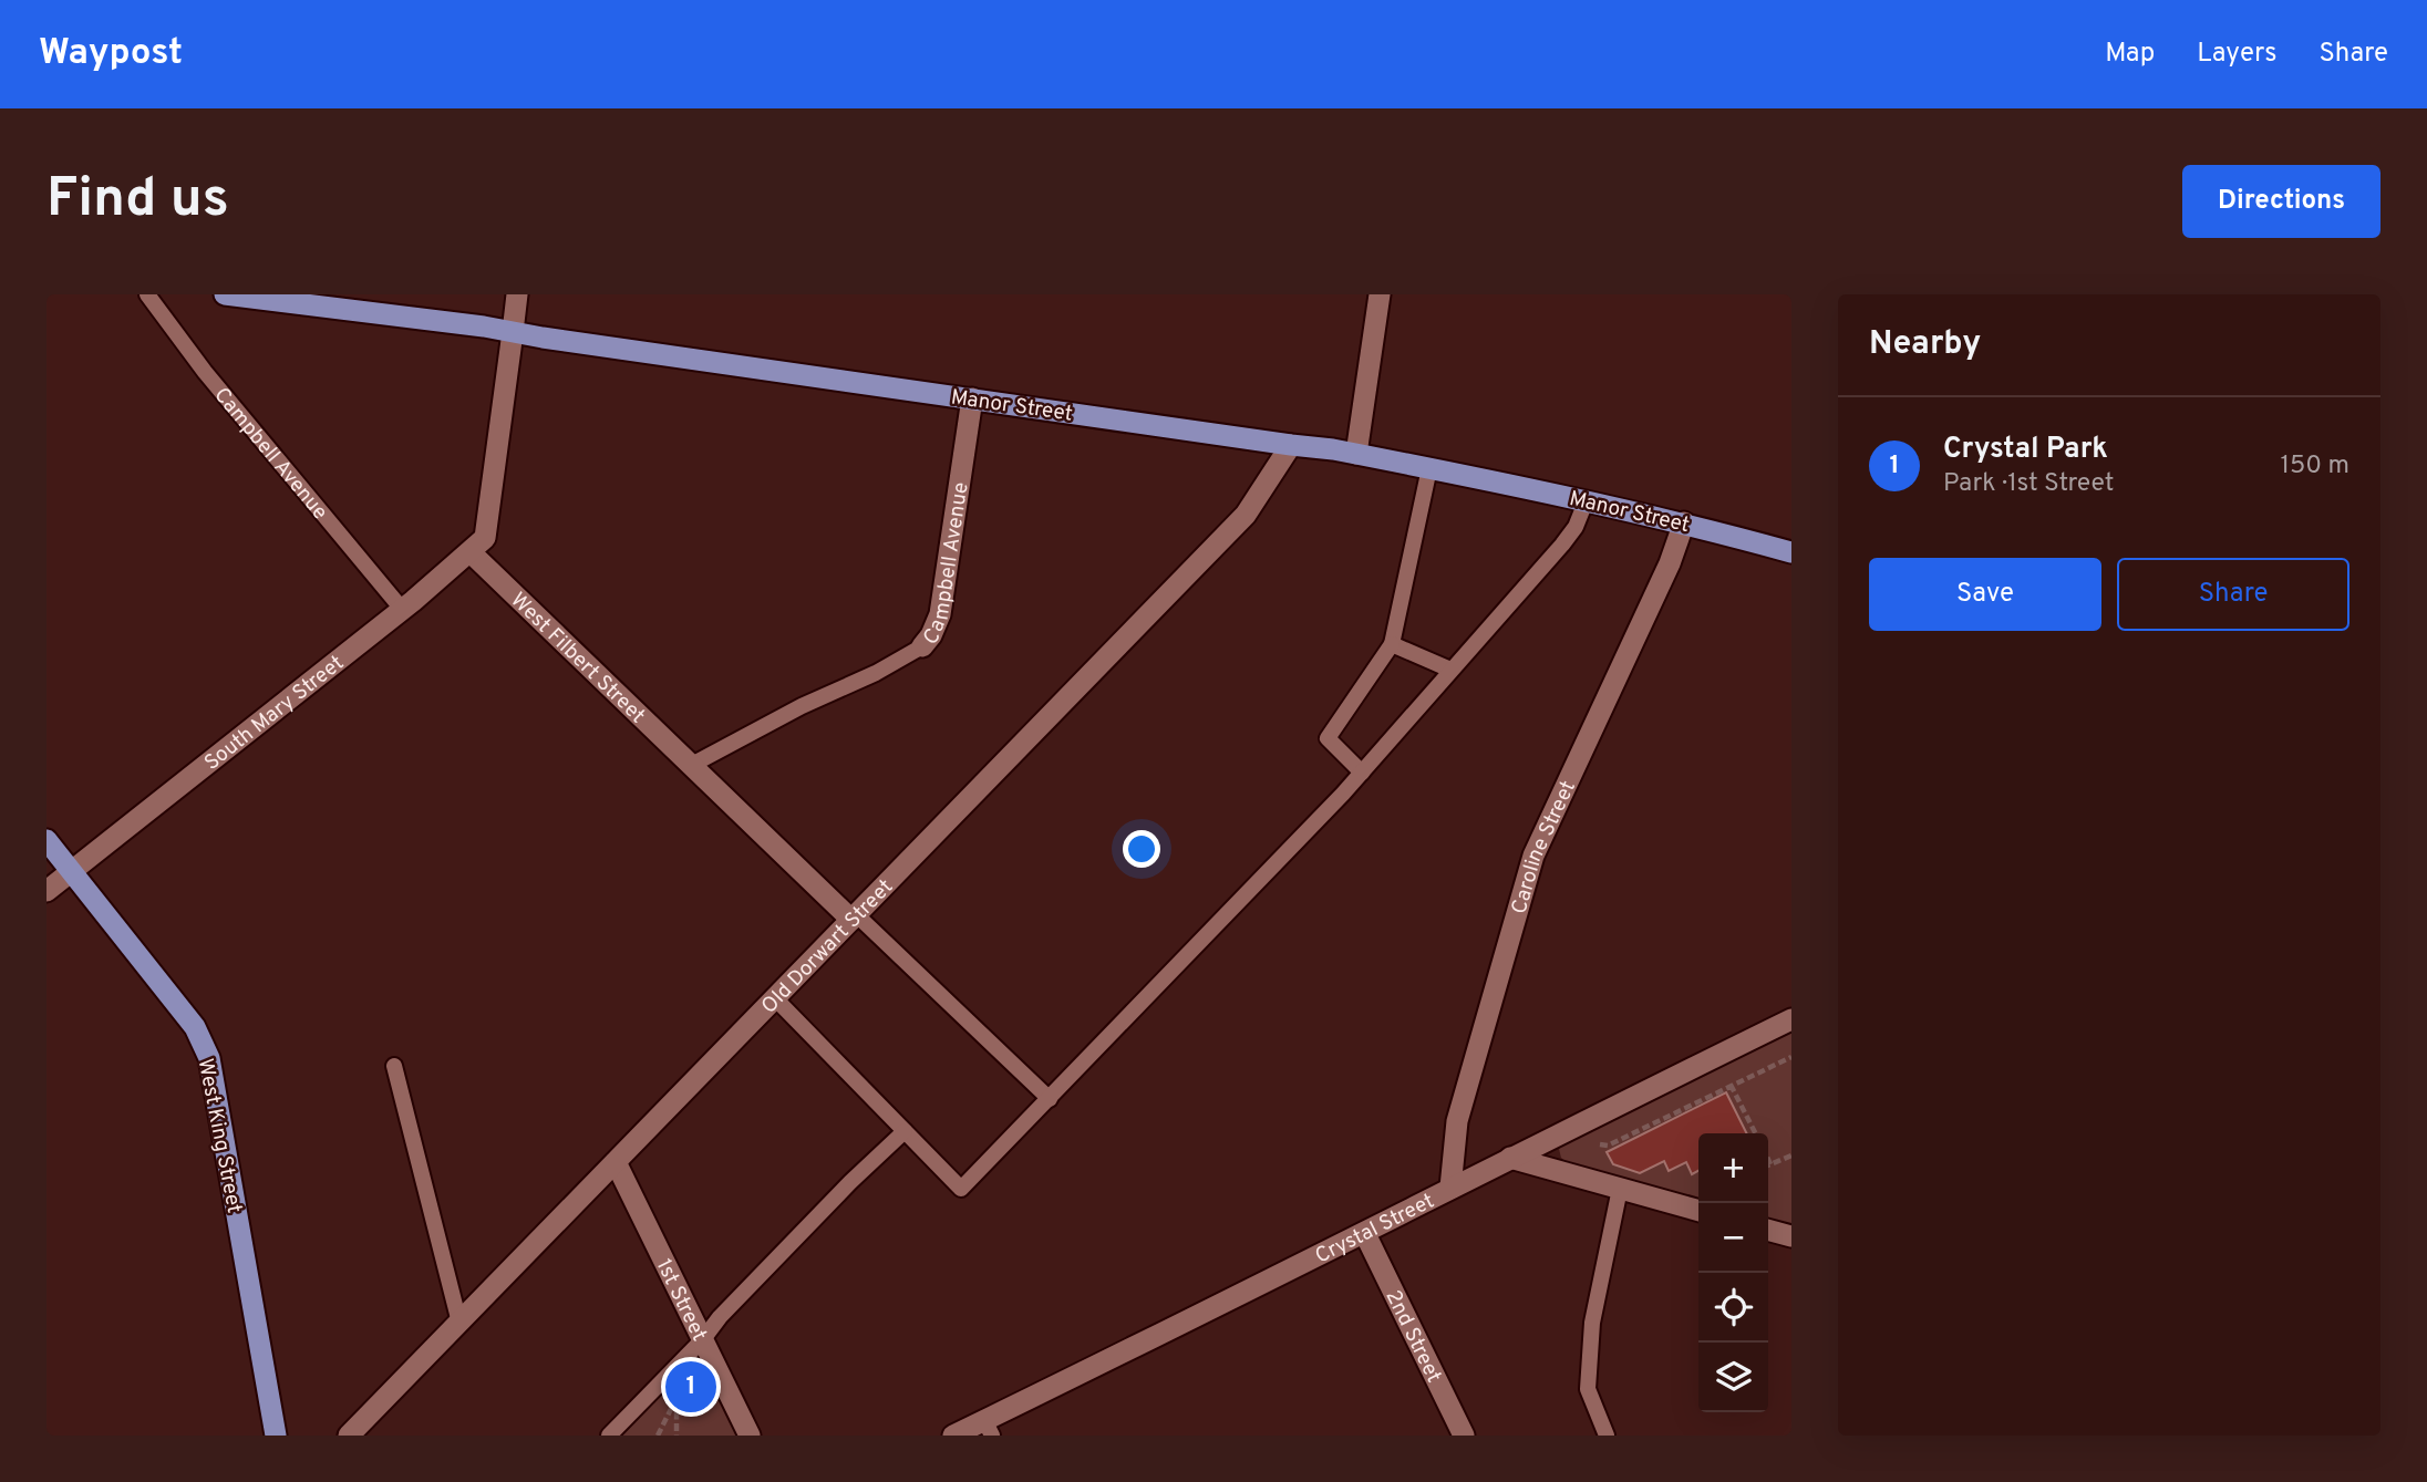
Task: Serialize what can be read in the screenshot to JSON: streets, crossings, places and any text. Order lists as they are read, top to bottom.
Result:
{
  "streets": {
    "main road": ["Manor Street", "West King Street"],
    "street": [
      "Campbell Avenue",
      "West Filbert Street",
      "South Mary Street",
      "Caroline Street",
      "Old Dorwart Street",
      "Crystal Street",
      "1st Street",
      "2nd Street"
    ]
  },
  "crossings": [
    ["Manor Street", "Campbell Avenue"],
    ["Manor Street", "Caroline Street"],
    ["Manor Street", "Old Dorwart Street"],
    ["Campbell Avenue", "West Filbert Street"],
    ["Campbell Avenue", "South Mary Street"],
    ["West Filbert Street", "South Mary Street"],
    ["West Filbert Street", "Old Dorwart Street"],
    ["South Mary Street", "West King Street"],
    ["Caroline Street", "Crystal Street"],
    ["Old Dorwart Street", "1st Street"],
    ["Crystal Street", "2nd Street"]
  ],
  "page": {
    "header": "Waypost",
    "nav": ["Map", "Layers", "Share"],
    "buttons": [
      "Directions",
      ["Save", "Share"]
    ],
    "title": "Find us",
    "heading": "Nearby",
    "list": [
      {
        "mark": "1",
        "name": "Crystal Park",
        "note": "Park · 1st Street",
        "value": "150 m"
      }
    ],
    "map_buttons": ["+", "−"],
    "pins": "1"
  }
}
